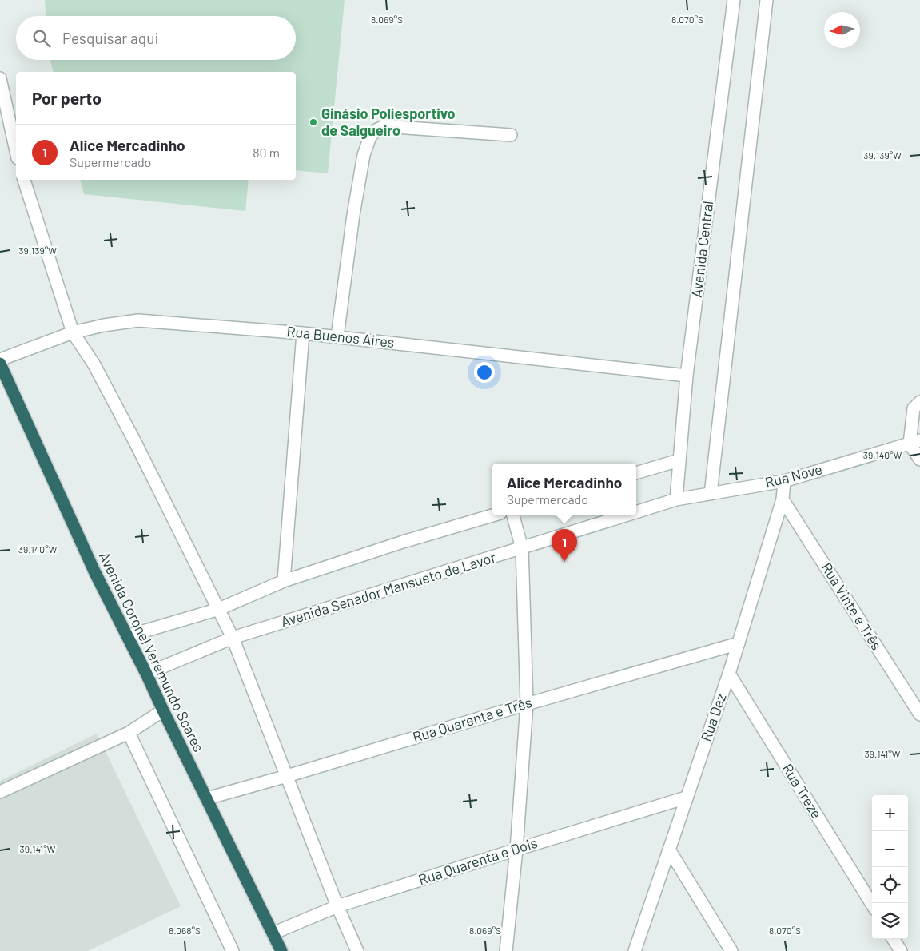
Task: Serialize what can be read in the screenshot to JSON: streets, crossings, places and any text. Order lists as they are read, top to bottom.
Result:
{
  "streets": {
    "highway": ["Avenida Coronel Veremundo Scares"],
    "street": [
      "Avenida Central",
      "Rua Buenos Aires",
      "Rua Nove",
      "Avenida Senador Mansueto de Lavor",
      "Rua Vinte e Três",
      "Rua Dez",
      "Rua Quarenta e Três",
      "Rua Treze",
      "Rua Quarenta e Dois"
    ]
  },
  "crossings": [
    ["Avenida Central", "Rua Buenos Aires"],
    ["Avenida Central", "Rua Nove"],
    ["Avenida Central", "Avenida Senador Mansueto de Lavor"],
    ["Rua Nove", "Avenida Senador Mansueto de Lavor"],
    ["Rua Nove", "Rua Dez"],
    ["Avenida Senador Mansueto de Lavor", "Avenida Coronel Veremundo Scares"],
    ["Rua Vinte e Três", "Rua Dez"],
    ["Avenida Coronel Veremundo Scares", "Rua Quarenta e Três"],
    ["Avenida Coronel Veremundo Scares", "Rua Quarenta e Dois"],
    ["Rua Dez", "Rua Quarenta e Três"],
    ["Rua Dez", "Rua Treze"],
    ["Rua Dez", "Rua Quarenta e Dois"]
  ],
  "places": ["Ginásio Poliesportivo de Salgueiro"],
  "north": "left",
  "page": {
    "search": "Pesquisar aqui",
    "heading": "Por perto",
    "list": [
      {
        "mark": "1",
        "name": "Alice Mercadinho",
        "note": "Supermercado",
        "value": "80 m"
      }
    ],
    "popup": ["Alice Mercadinho", "Supermercado"],
    "pins": "1",
    "map_buttons": ["+", "−"]
  },
  "coordinates": [
    "8.069°S",
    "8.070°S",
    "39.139°W",
    "39.140°W",
    "39.141°W",
    "8.068°S"
  ]
}
